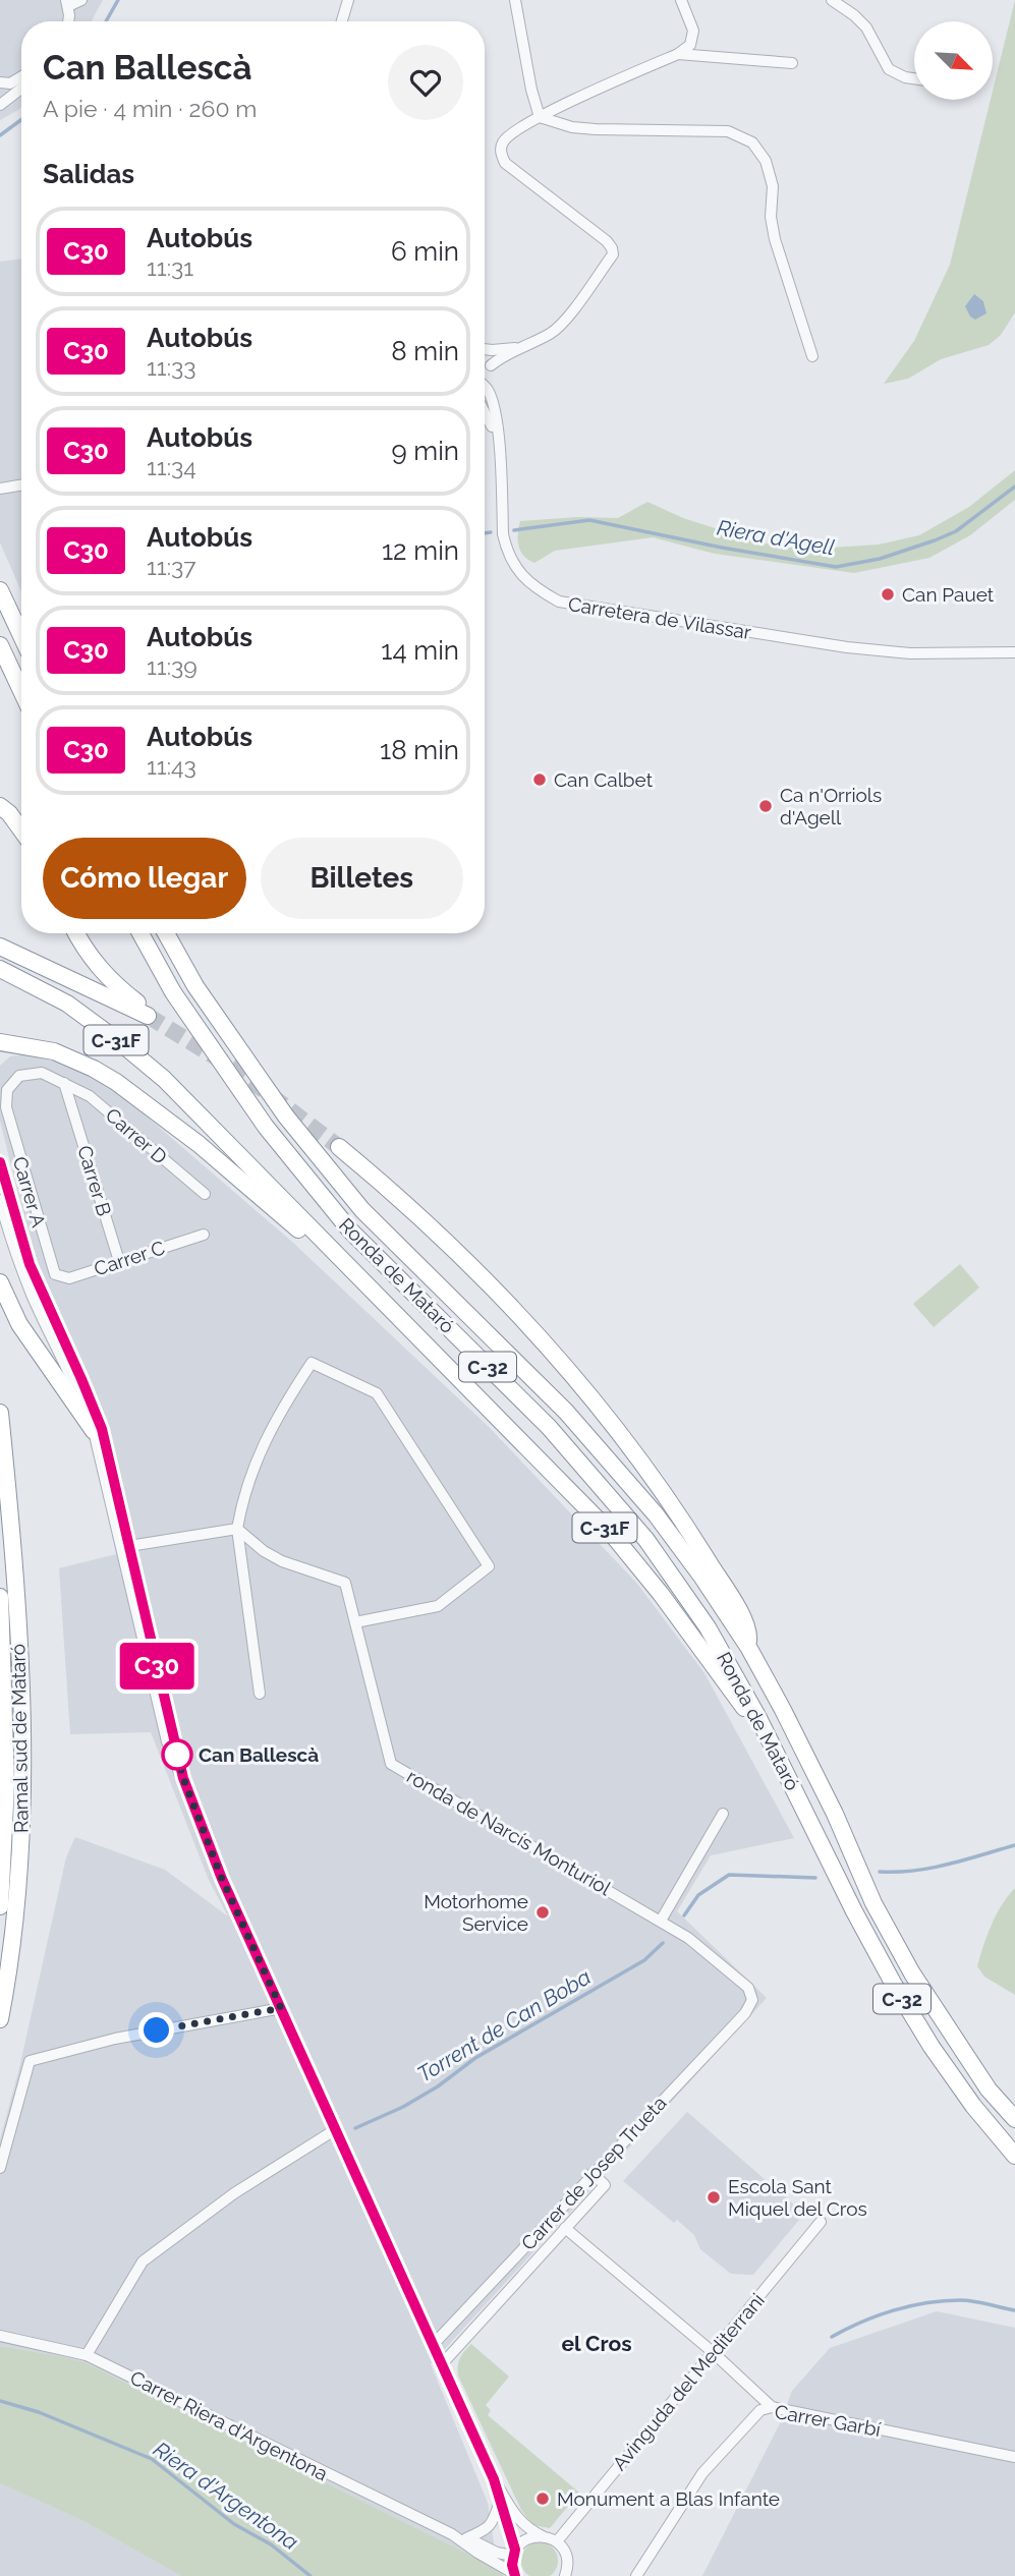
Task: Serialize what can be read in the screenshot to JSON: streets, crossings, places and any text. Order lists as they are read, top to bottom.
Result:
{
  "streets": {
    "highway": [
      "C-31F",
      "Ronda de Mataró",
      "C-32",
      "Ramal sud de Mataró"
    ],
    "street": [
      "Carretera de Vilassar",
      "Carrer D",
      "Carrer B",
      "Carrer A",
      "Carrer C",
      "ronda de Narcís Monturiol",
      "Carrer de Josep Trueta",
      "Avinguda del Mediterrani",
      "Carrer Garbí",
      "Carrer Riera d'Argentona"
    ]
  },
  "crossings": [
    ["C-31F", "Ronda de Mataró"],
    ["Carrer D", "Carrer B"],
    ["Carrer D", "Carrer A"],
    ["Carrer B", "Carrer A"],
    ["Carrer B", "Carrer C"],
    ["Carrer A", "Carrer C"],
    ["ronda de Narcís Monturiol", "Carrer de Josep Trueta"]
  ],
  "districts": ["el Cros"],
  "water": ["Riera d'Agell", "Torrent de Can Boba", "Riera d'Argentona"],
  "places": [
    "Can Pauet",
    "Can Calbet",
    "Ca n'Orriols d'Agell",
    "Can Ballescà",
    "Motorhome Service",
    "Escola Sant Miquel del Cros",
    "Monument a Blas Infante"
  ],
  "lines": ["bus line C30"],
  "north": "bottom right",
  "page": {
    "on_map": "C30",
    "heading": [
      ["Can Ballescà", "A pie · 4 min · 260 m"],
      "Salidas"
    ],
    "list": [
      {
        "mark": "C30",
        "name": "Autobús",
        "note": "11:31",
        "value": "6 min"
      },
      {
        "mark": "C30",
        "name": "Autobús",
        "note": "11:33",
        "value": "8 min"
      },
      {
        "mark": "C30",
        "name": "Autobús",
        "note": "11:34",
        "value": "9 min"
      },
      {
        "mark": "C30",
        "name": "Autobús",
        "note": "11:37",
        "value": "12 min"
      },
      {
        "mark": "C30",
        "name": "Autobús",
        "note": "11:39",
        "value": "14 min"
      },
      {
        "mark": "C30",
        "name": "Autobús",
        "note": "11:43",
        "value": "18 min"
      }
    ],
    "buttons": ["Cómo llegar", "Billetes"]
  }
}
